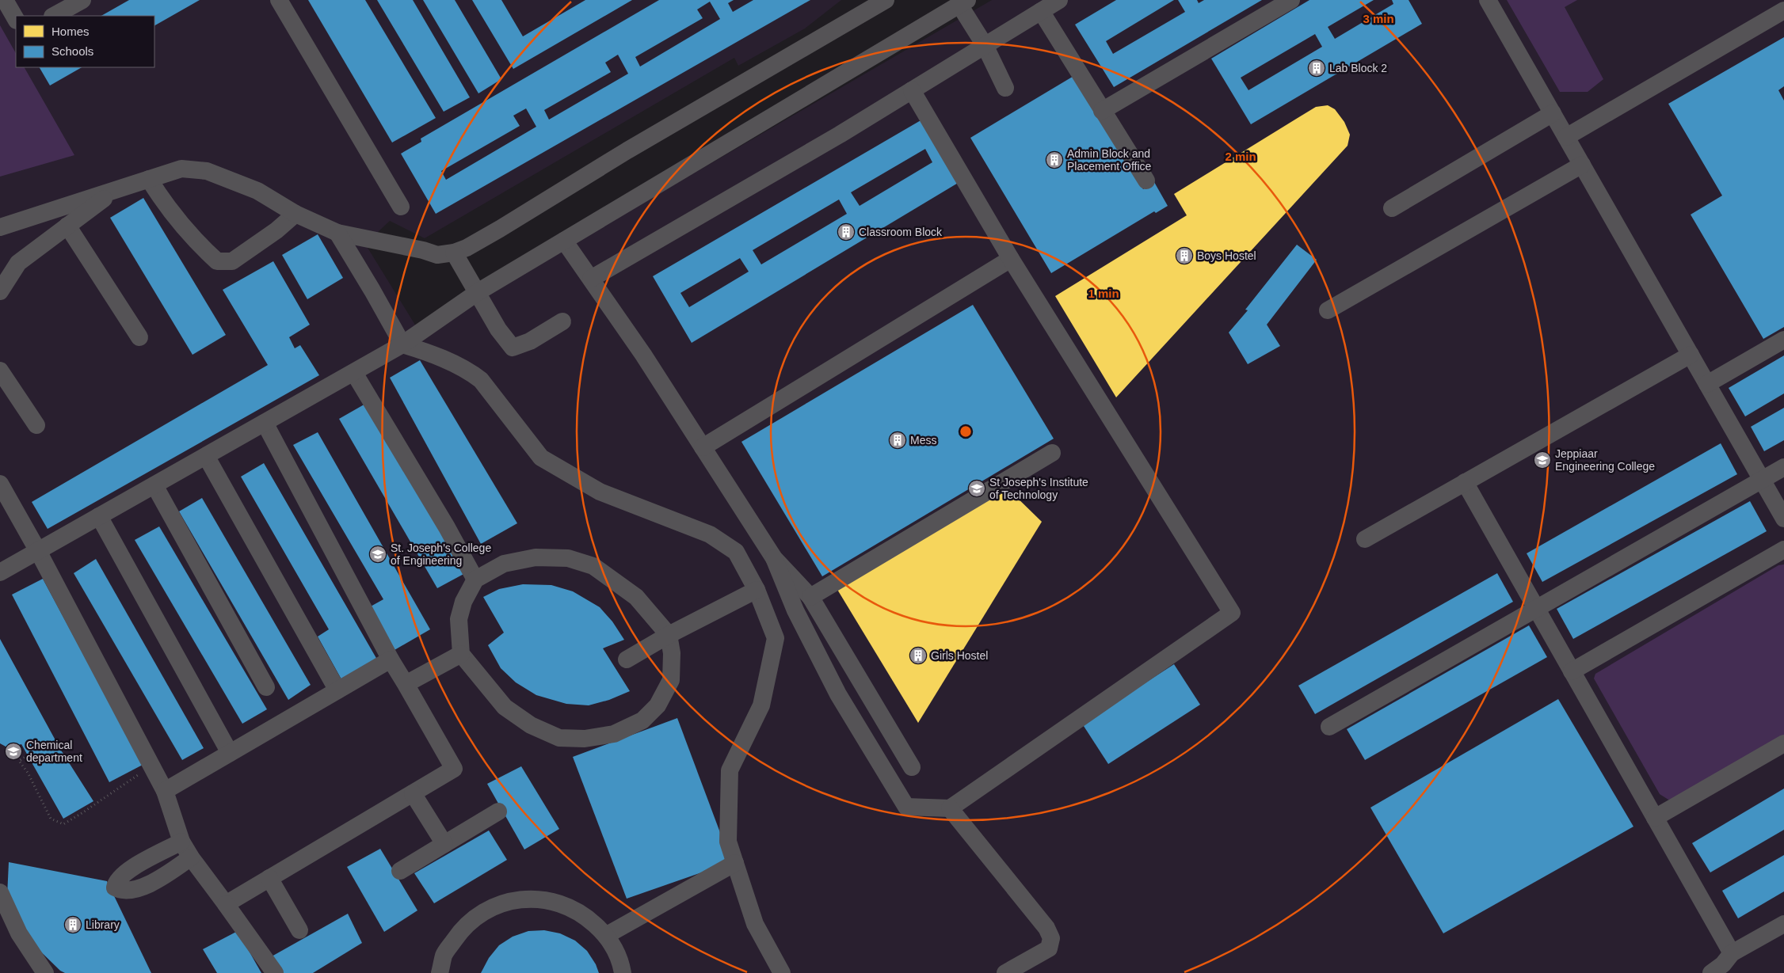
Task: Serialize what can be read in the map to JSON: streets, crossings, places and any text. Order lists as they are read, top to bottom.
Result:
{
  "places": {
    "building": [
      "Lab Block 2",
      "Admin Block and Placement Office",
      "Classroom Block",
      "Boys Hostel",
      "Mess",
      "Girls Hostel",
      "Library"
    ],
    "school or university": [
      "Jeppiaar Engineering College",
      "St Joseph's Institute of Technology",
      "St. Joseph's College of Engineering",
      "Chemical department"
    ]
  },
  "legend": ["Homes", "Schools"],
  "rings": ["3 min", "2 min", "1 min"]
}
